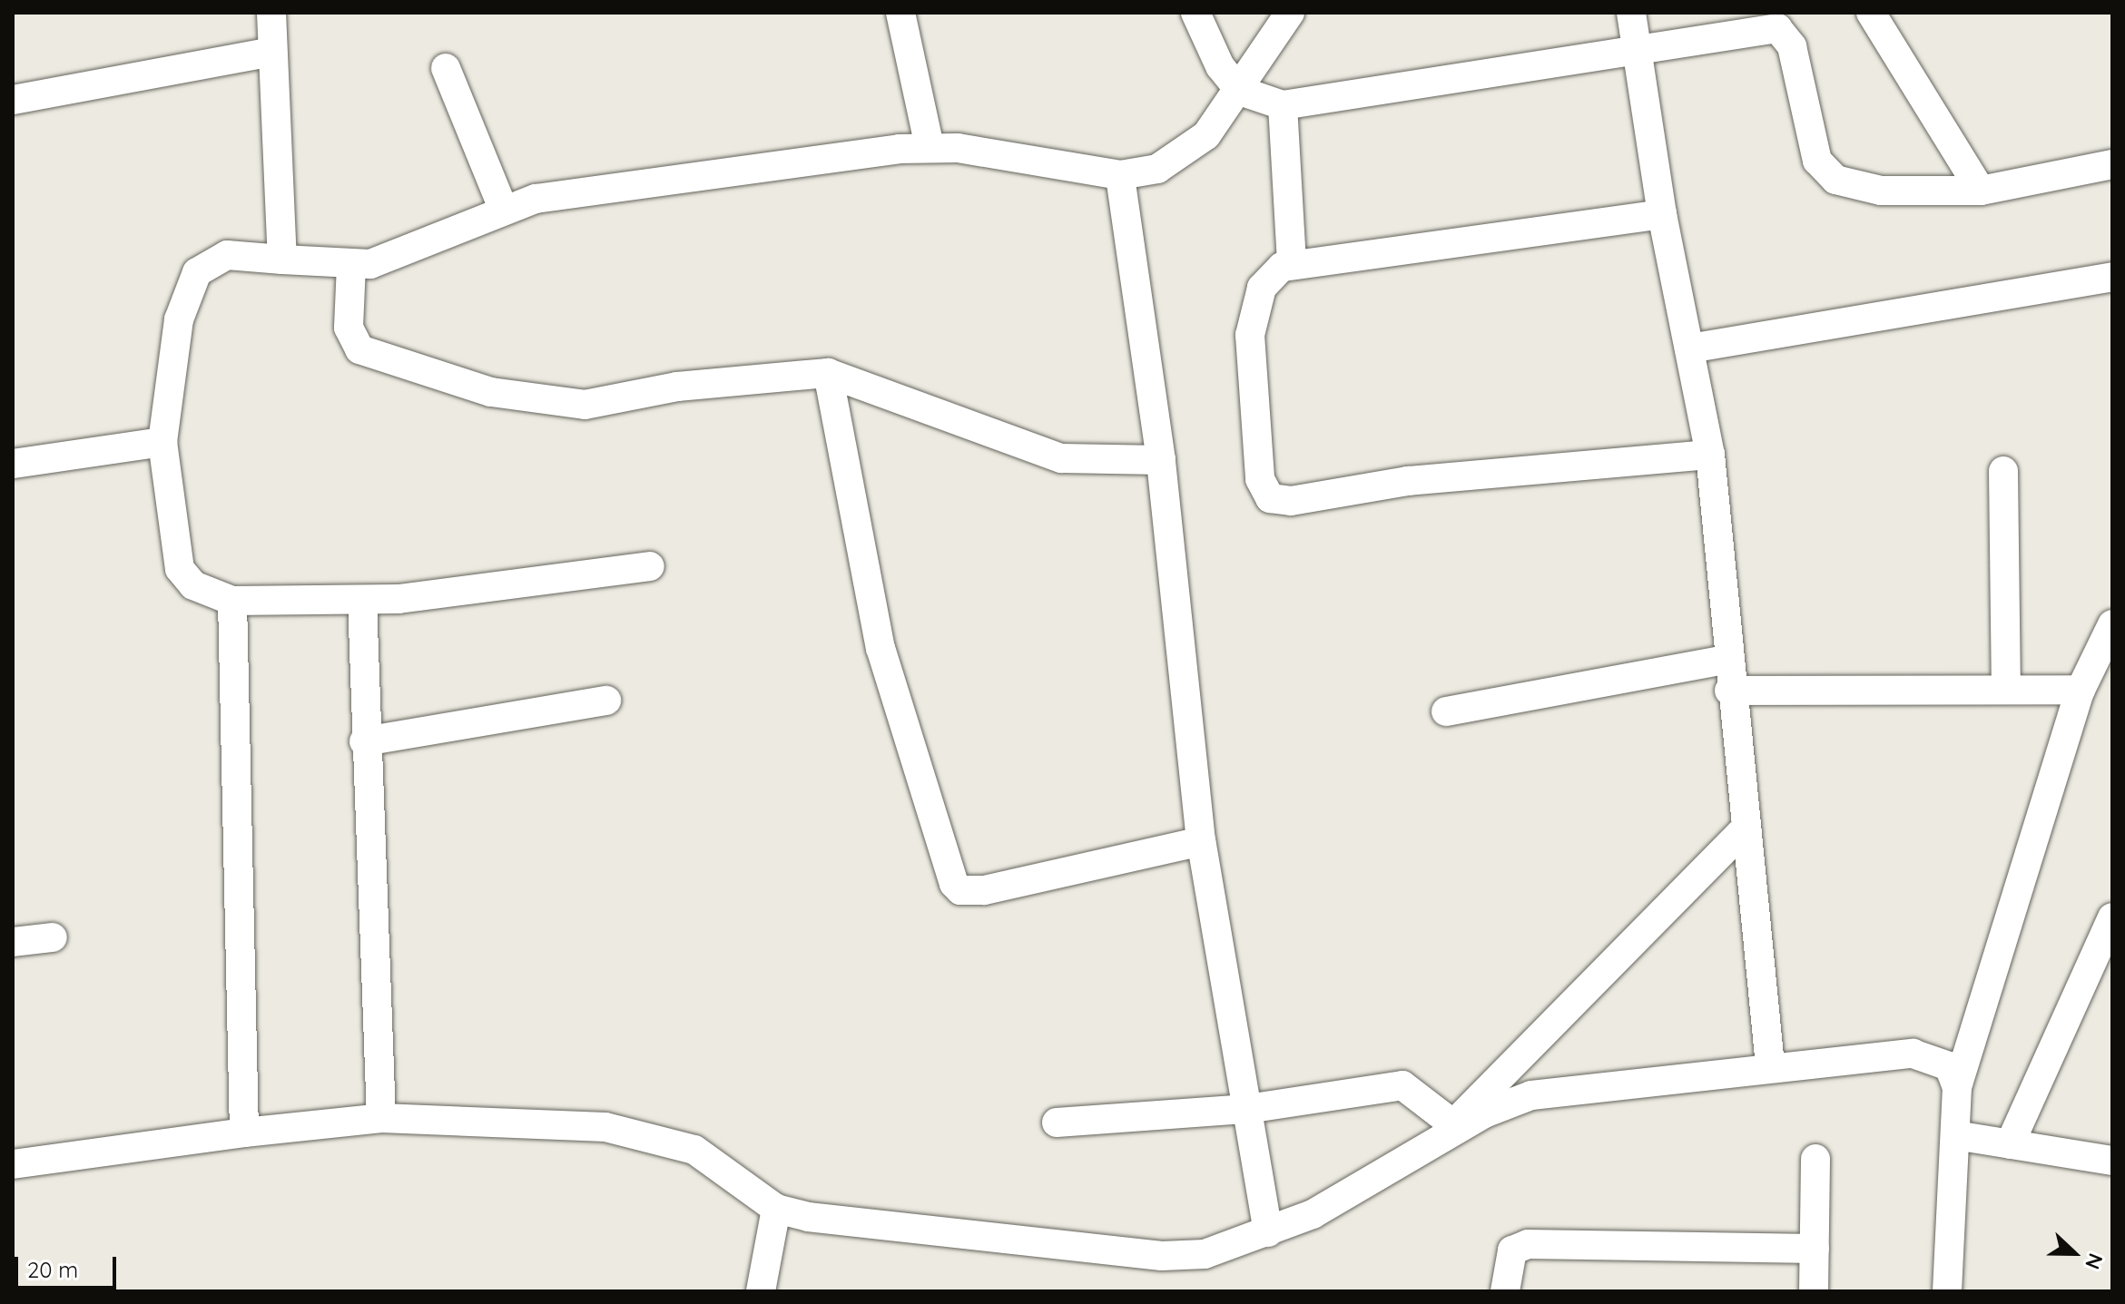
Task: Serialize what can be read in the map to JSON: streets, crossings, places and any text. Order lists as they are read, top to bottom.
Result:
{
  "scale_bar": "20 m",
  "north": "right"
}
